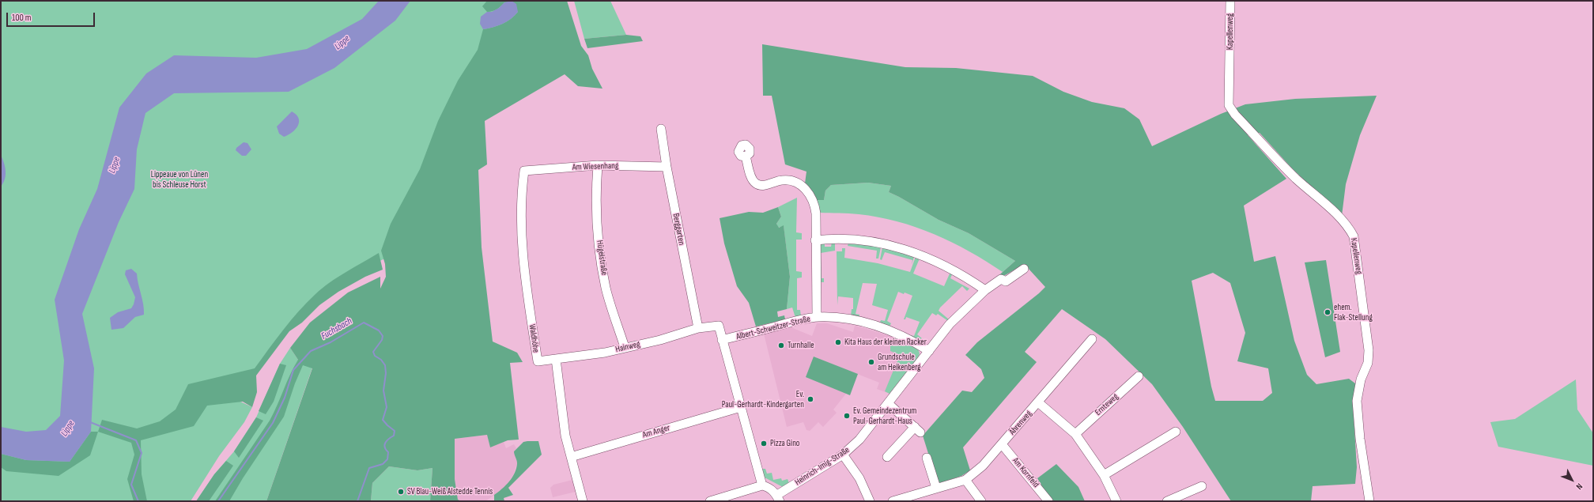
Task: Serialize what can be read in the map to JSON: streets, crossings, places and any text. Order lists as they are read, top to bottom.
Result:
{
  "streets": {
    "street": [
      "Kapellenweg",
      "Am Wiesenhang",
      "Berggarten",
      "Hügelstraße",
      "Albert-Schweitzer-Straße",
      "Waldhöhe",
      "Hainweg",
      "Ernteweg",
      "Ährenweg",
      "Am Anger",
      "Heinrich-Imig-Straße",
      "Am Kornfeld"
    ]
  },
  "crossings": [
    ["Am Wiesenhang", "Berggarten"],
    ["Am Wiesenhang", "Hügelstraße"],
    ["Am Wiesenhang", "Waldhöhe"],
    ["Berggarten", "Hainweg"],
    ["Hügelstraße", "Hainweg"],
    ["Albert-Schweitzer-Straße", "Heinrich-Imig-Straße"],
    ["Waldhöhe", "Hainweg"],
    ["Ährenweg", "Am Kornfeld"]
  ],
  "water": ["Lippe", "Fuchsbach"],
  "parks": ["Lippeaue von Lünen bis Schleuse Horst"],
  "places": [
    "ehem. Flak-Stellung",
    "Kita Haus der kleinen Racker",
    "Turnhalle",
    "Grundschule am Heikenberg",
    "Ev. Paul-Gerhardt-Kindergarten",
    "Ev. Gemeindezentrum Paul-Gerhardt-Haus",
    "Pizza Gino",
    "SV Blau-Weiß Alstedde Tennis"
  ],
  "scale_bar": "100 m",
  "north": "bottom right"
}
